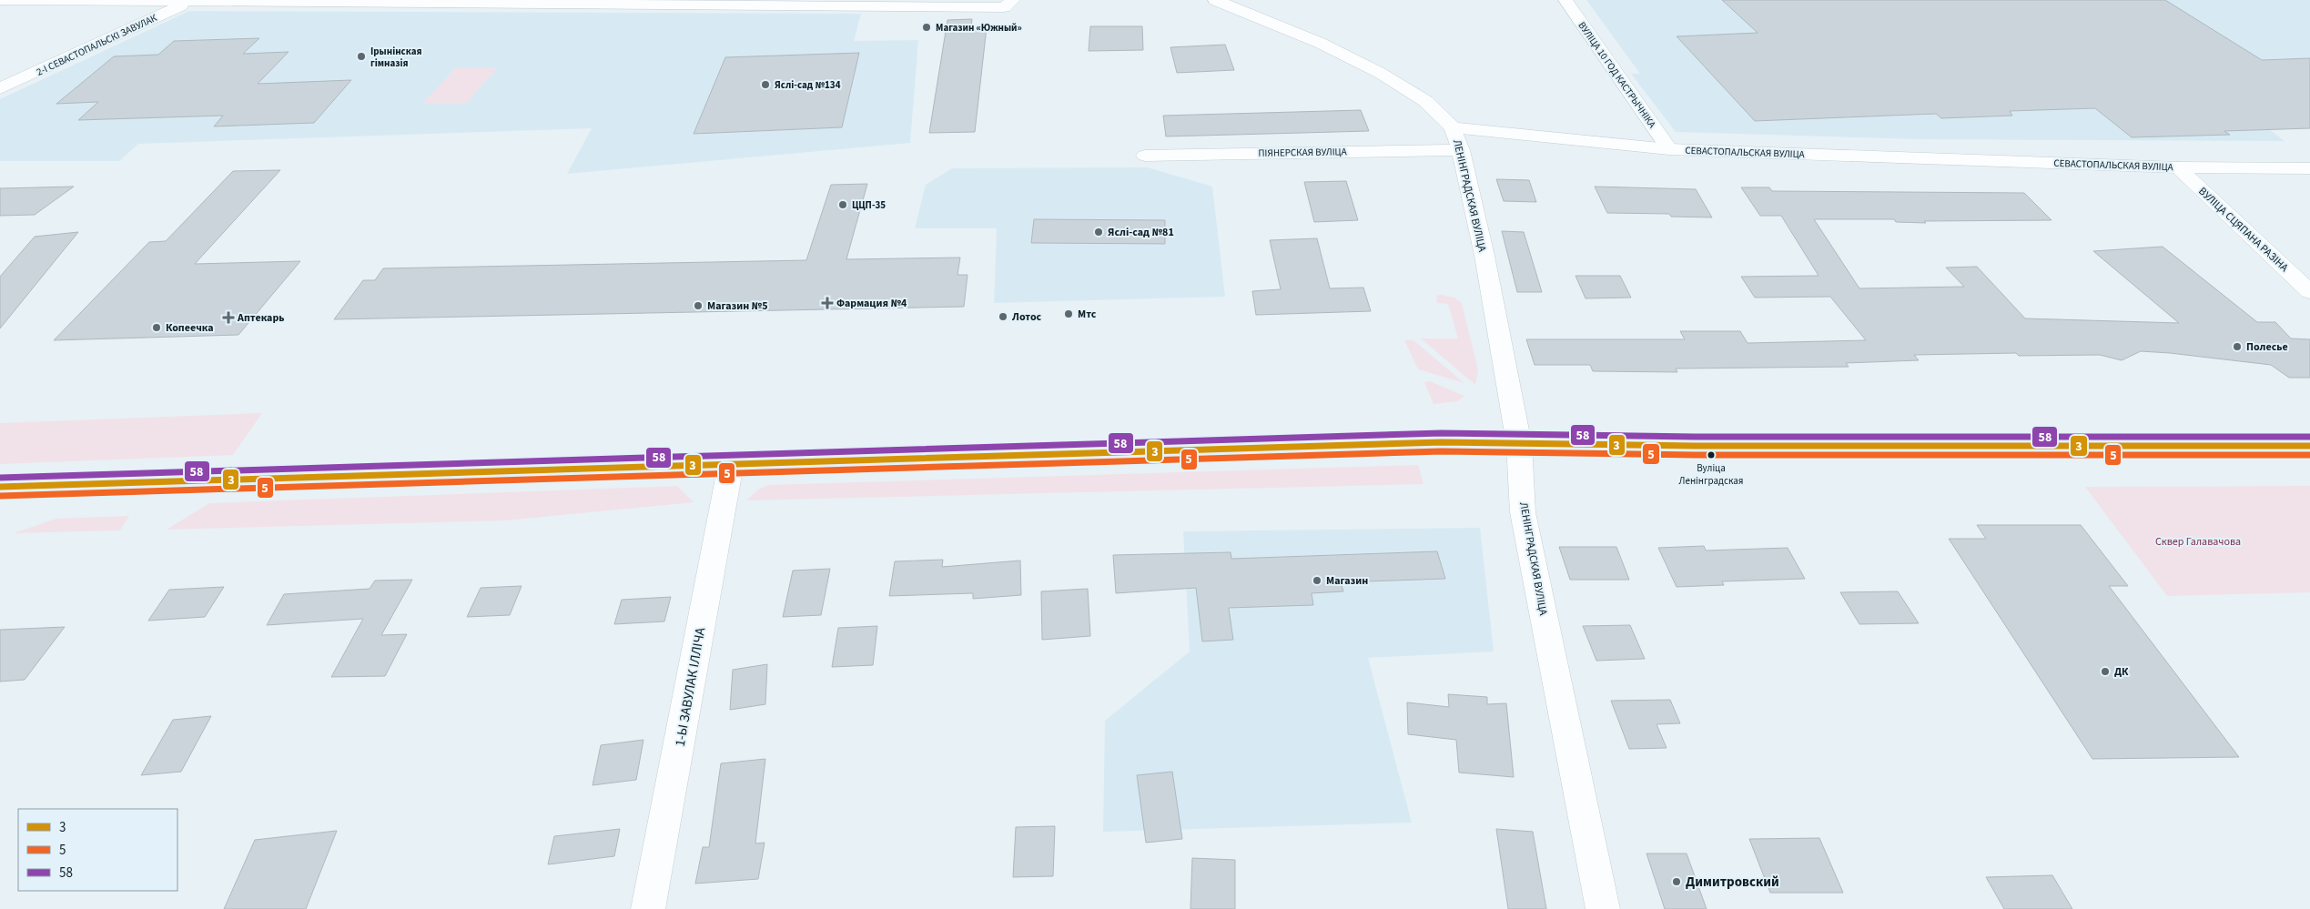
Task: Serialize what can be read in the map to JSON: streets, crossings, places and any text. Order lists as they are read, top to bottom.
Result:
{
  "streets": {
    "street": [
      "2-І СЕВАСТОПАЛЬСКІ ЗАВУЛАК",
      "ВУЛІЦА 10 ГОД КАСТРЫЧНІКА",
      "ПІЯНЕРСКАЯ ВУЛІЦА",
      "СЕВАСТОПАЛЬСКАЯ ВУЛІЦА",
      "ЛЕНІНГРАДСКАЯ ВУЛІЦА",
      "ВУЛІЦА СЦЯПАНА РАЗІНА",
      "1-Ы ЗАВУЛАК ІЛЛІЧА"
    ]
  },
  "crossings": [
    ["ВУЛІЦА 10 ГОД КАСТРЫЧНІКА", "СЕВАСТОПАЛЬСКАЯ ВУЛІЦА"],
    ["ПІЯНЕРСКАЯ ВУЛІЦА", "ЛЕНІНГРАДСКАЯ ВУЛІЦА"],
    ["СЕВАСТОПАЛЬСКАЯ ВУЛІЦА", "ЛЕНІНГРАДСКАЯ ВУЛІЦА"],
    ["СЕВАСТОПАЛЬСКАЯ ВУЛІЦА", "ВУЛІЦА СЦЯПАНА РАЗІНА"]
  ],
  "parks": ["Сквер Галавачова"],
  "places": {
    "other": [
      "Магазин «Южный»",
      "Ірынінская гімназія",
      "Яслі-сад №134",
      "ЦЦП-35",
      "Яслі-сад №81",
      "Магазин №5",
      "Мтс",
      "Лотос",
      "Копеечка",
      "Полесье",
      "Вуліца Ленінградская",
      "Магазин",
      "ДК",
      "Димитровский"
    ],
    "health": ["Фармация №4", "Аптекарь"]
  },
  "lines": ["transit line 58", "transit line 3", "transit line 5"],
  "legend": ["3", "5", "58"]
}
